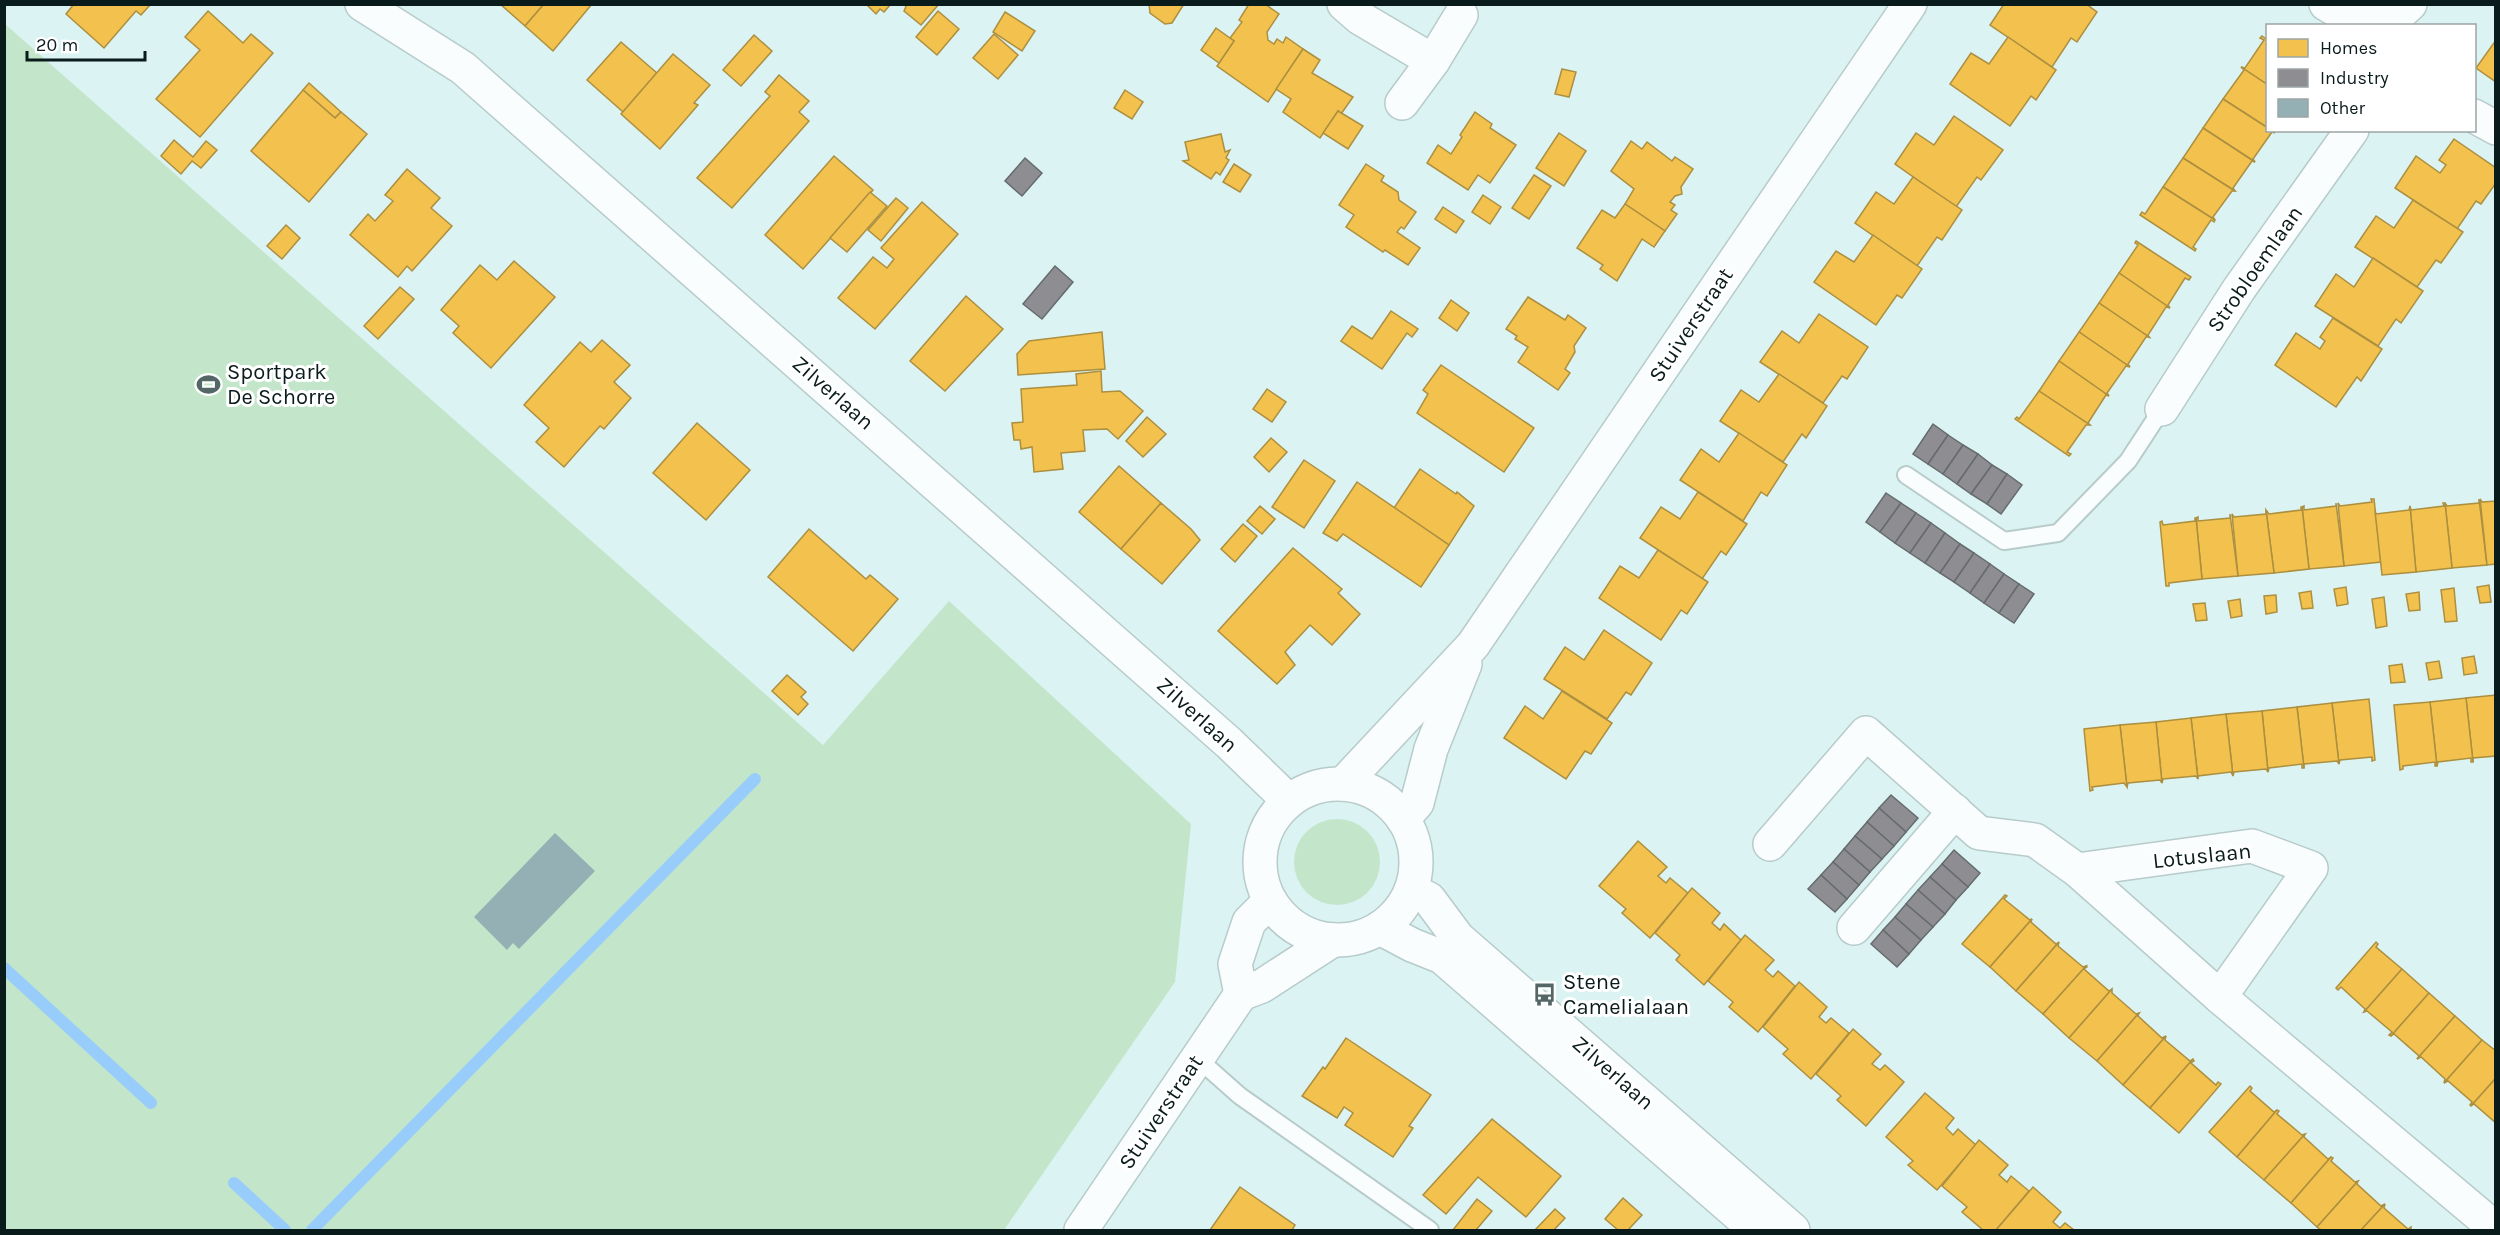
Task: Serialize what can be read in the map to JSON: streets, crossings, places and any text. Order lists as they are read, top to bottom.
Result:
{
  "streets": {
    "street": [
      "Strobloemlaan",
      "Stuiverstraat",
      "Zilverlaan",
      "Lotuslaan"
    ]
  },
  "crossings": [
    ["Stuiverstraat", "Zilverlaan"]
  ],
  "places": {
    "sports": ["Sportpark De Schorre"],
    "bus stop": ["Stene Camelialaan"]
  },
  "legend": ["Homes", "Industry", "Other"],
  "scale_bar": "20 m"
}
